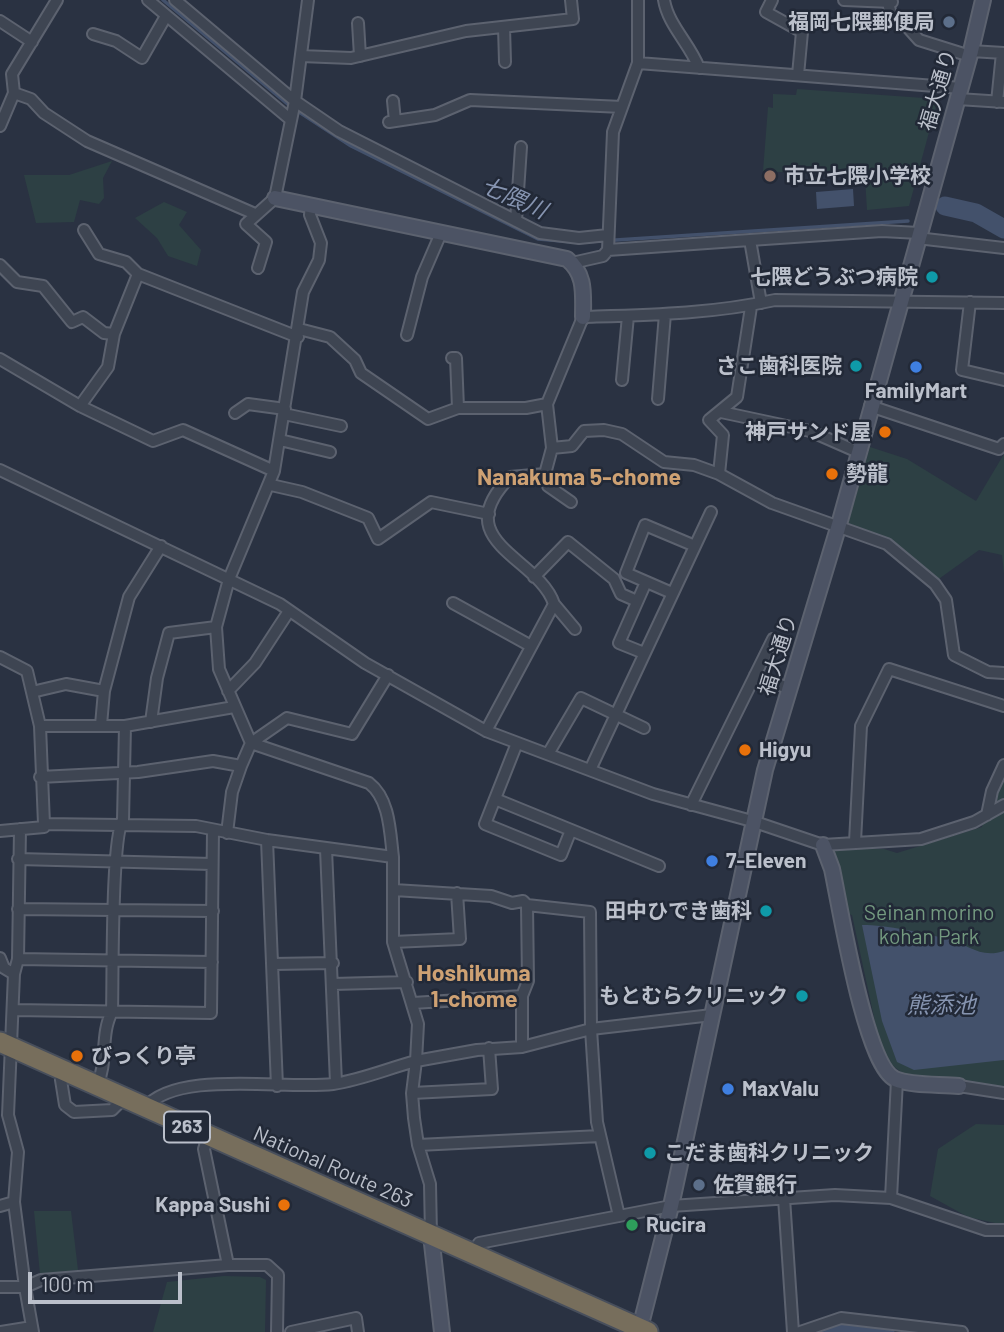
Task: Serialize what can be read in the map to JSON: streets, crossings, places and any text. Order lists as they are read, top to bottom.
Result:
{
  "streets": {
    "highway": ["263", "National Route 263"],
    "street": ["福大通り"]
  },
  "crossings": [
    ["福大通り", "National Route 263"]
  ],
  "districts": ["Nanakuma 5-chome", "Hoshikuma 1-chome"],
  "water": ["七隈川", "熊添池"],
  "parks": ["Seinan morino kohan Park"],
  "places": [
    "福岡七隈郵便局",
    "市立七隈小学校",
    "七隈どうぶつ病院",
    "さこ歯科医院",
    "FamilyMart",
    "神戸サンド屋",
    "勢龍",
    "Higyu",
    "7-Eleven",
    "田中ひでき歯科",
    "もとむらクリニック",
    "びっくり亭",
    "MaxValu",
    "こだま歯科クリニック",
    "佐賀銀行",
    "Kappa Sushi",
    "Rucira"
  ],
  "scale_bar": "100 m"
}
